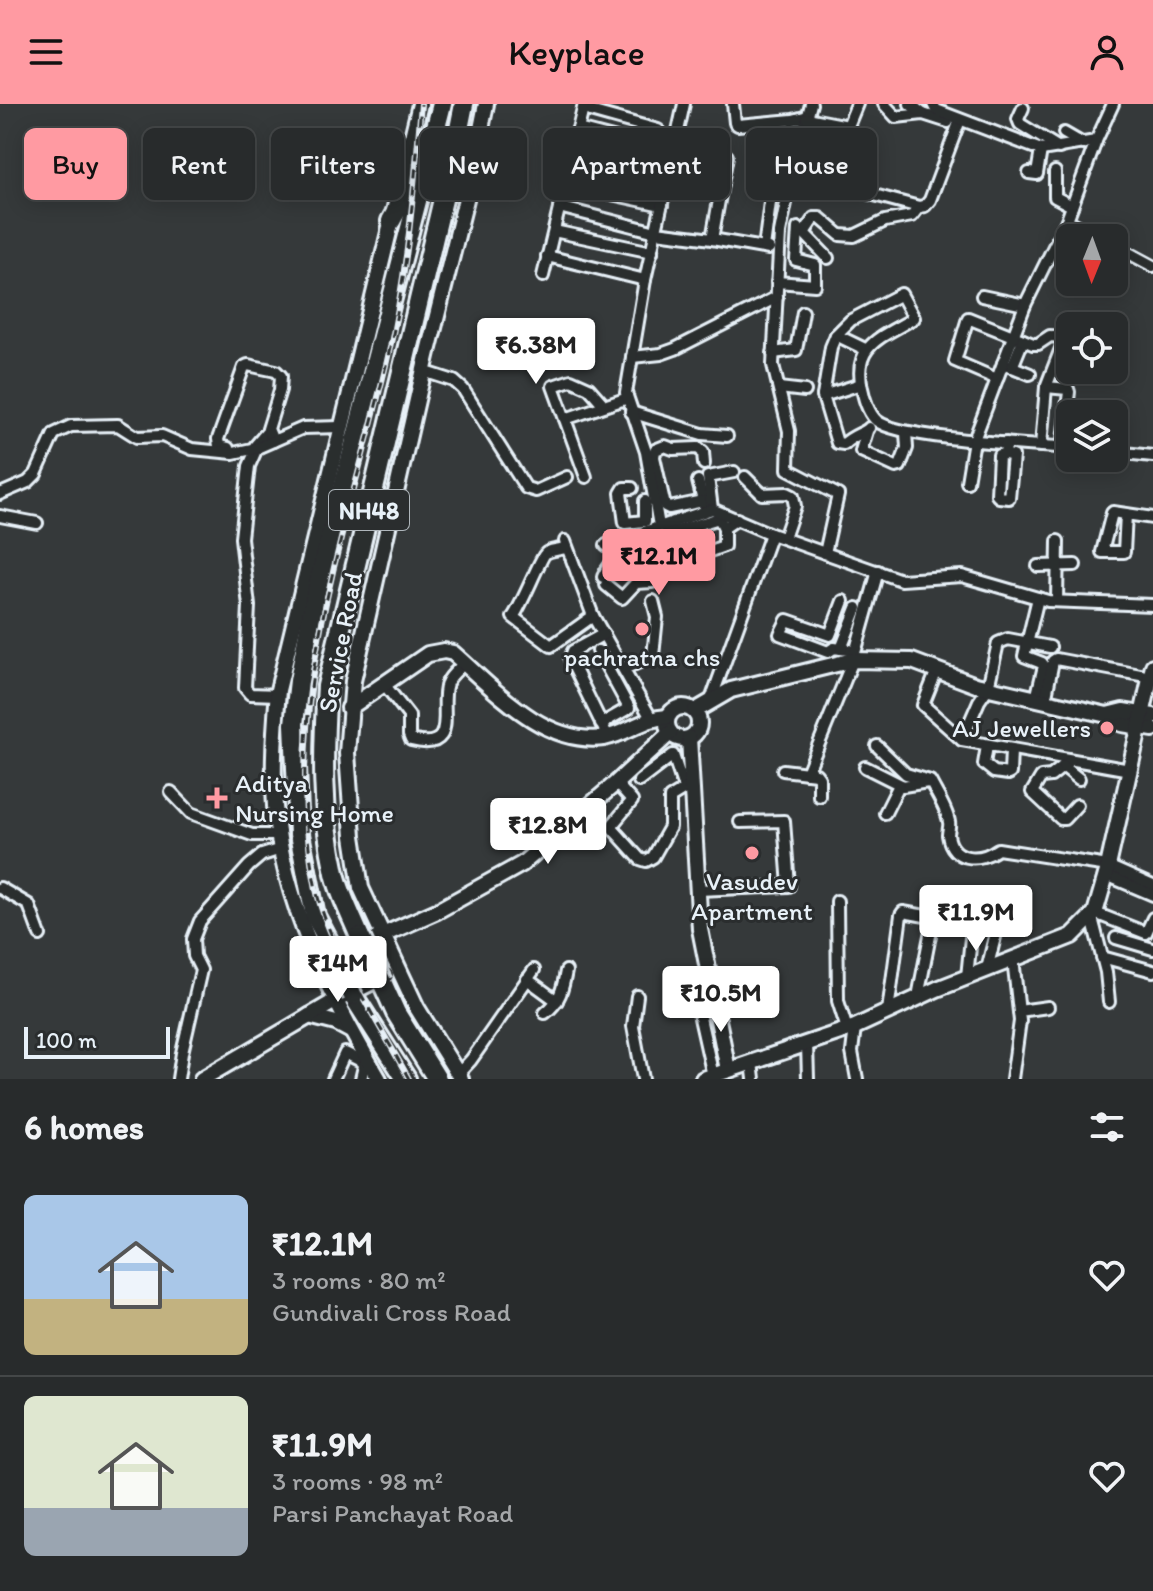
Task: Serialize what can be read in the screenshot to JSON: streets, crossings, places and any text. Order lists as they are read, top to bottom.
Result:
{
  "streets": {
    "highway": ["NH48"],
    "street": ["Service Road"]
  },
  "places": {
    "other": ["pachratna chs", "AJ Jewellers", "Vasudev Apartment"],
    "health": ["Aditya Nursing Home"]
  },
  "scale_bar": "100 m",
  "north": "bottom",
  "page": {
    "header": "Keyplace",
    "chip": [
      "Buy",
      "Rent",
      "Filters",
      "New",
      "Apartment",
      "House"
    ],
    "price": [
      "₹6.38M",
      "₹12.1M",
      "₹12.8M",
      "₹11.9M",
      "₹14M",
      "₹10.5M"
    ],
    "scale": "100 m",
    "heading": "6 homes",
    "list": [
      {
        "name": "₹12.1M",
        "note": "3 rooms · 80 m² · Gundivali Cross Road"
      },
      {
        "name": "₹11.9M",
        "note": "3 rooms · 98 m² · Parsi Panchayat Road"
      }
    ]
  }
}
